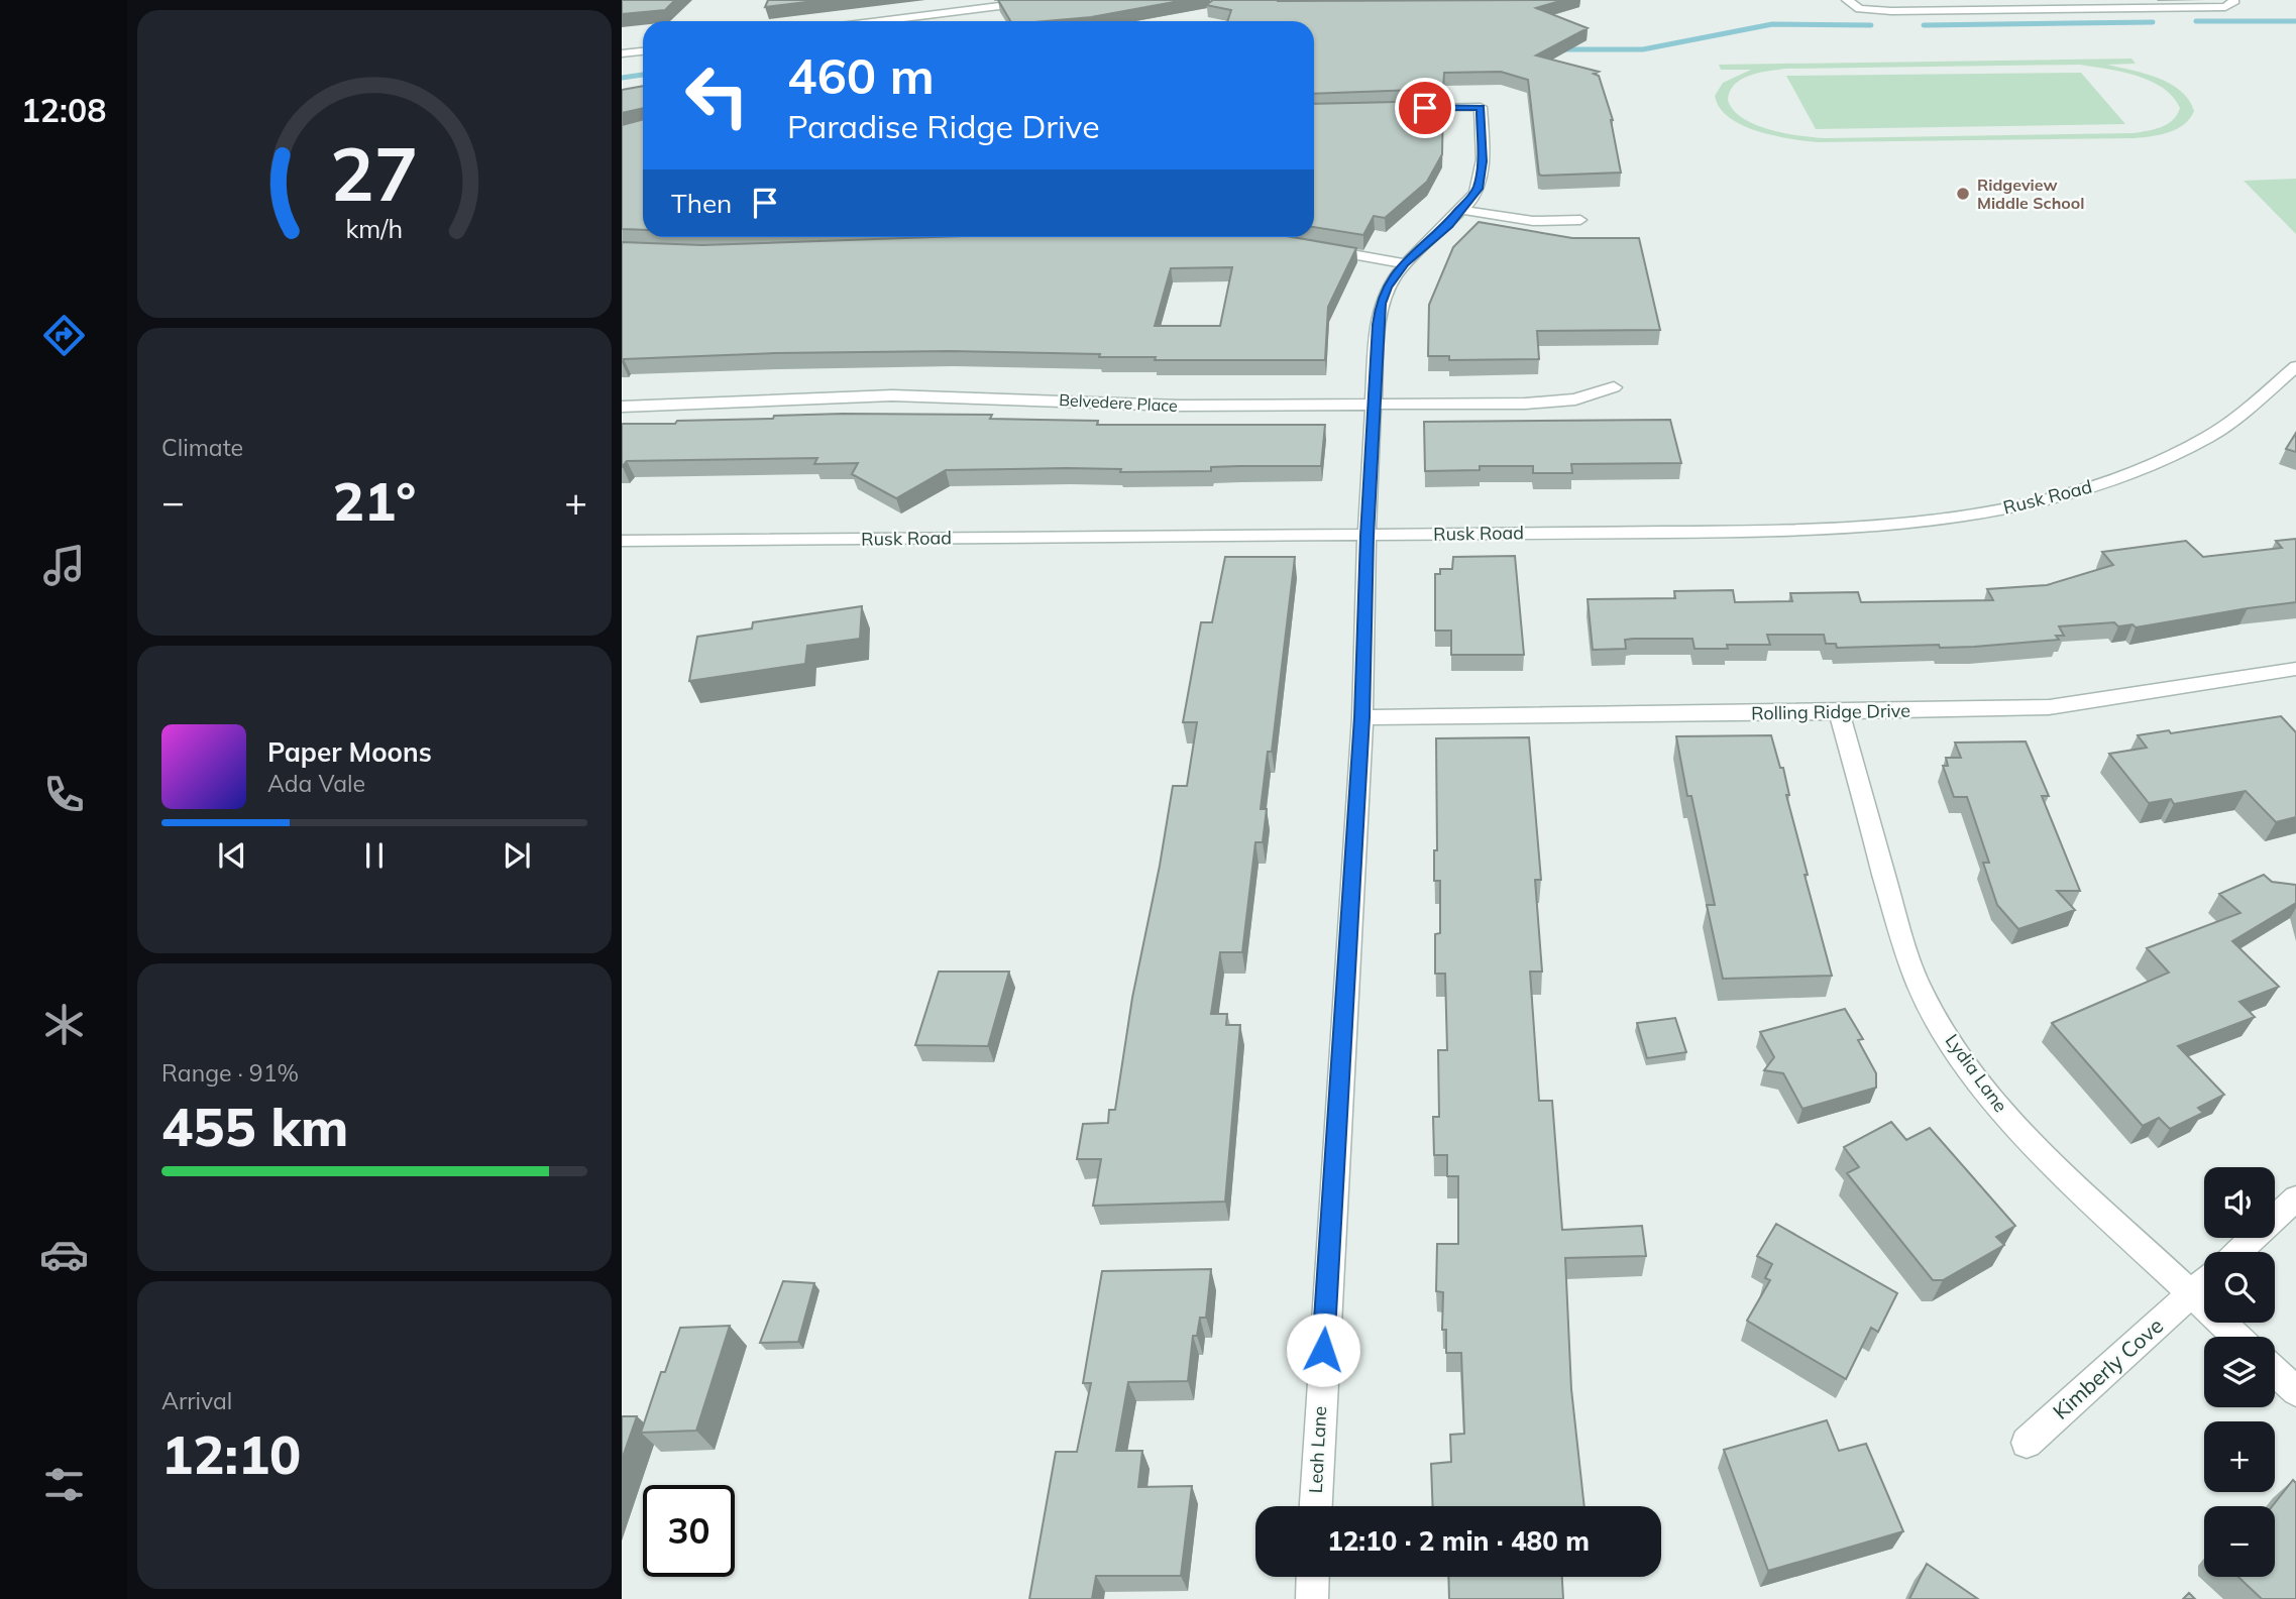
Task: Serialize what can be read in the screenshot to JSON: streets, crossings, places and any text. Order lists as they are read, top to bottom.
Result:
{
  "streets": {
    "street": [
      "Belvedere Place",
      "Rusk Road",
      "Rolling Ridge Drive",
      "Lydia Lane",
      "Kimberly Cove",
      "Leah Lane"
    ]
  },
  "crossings": [
    ["Belvedere Place", "Leah Lane"],
    ["Rusk Road", "Leah Lane"],
    ["Rolling Ridge Drive", "Lydia Lane"],
    ["Rolling Ridge Drive", "Leah Lane"],
    ["Lydia Lane", "Kimberly Cove"]
  ],
  "places": ["Ridgeview Middle School"],
  "page": {
    "tabs": "12:08",
    "turn": ["460 m", "Paradise Ridge Drive"],
    "then": "Then",
    "tile": [
      "Climate",
      ["Range · 91%", "455 km"],
      ["Arrival", "12:10"]
    ],
    "heat": ["−", "21°", "+"],
    "song": ["Paper Moons", "Ada Vale"],
    "map_buttons": ["+", "−"],
    "limit": "30",
    "trip": "12:10 · 2 min · 480 m",
    "gauge": ["27", "km/h"]
  }
}
